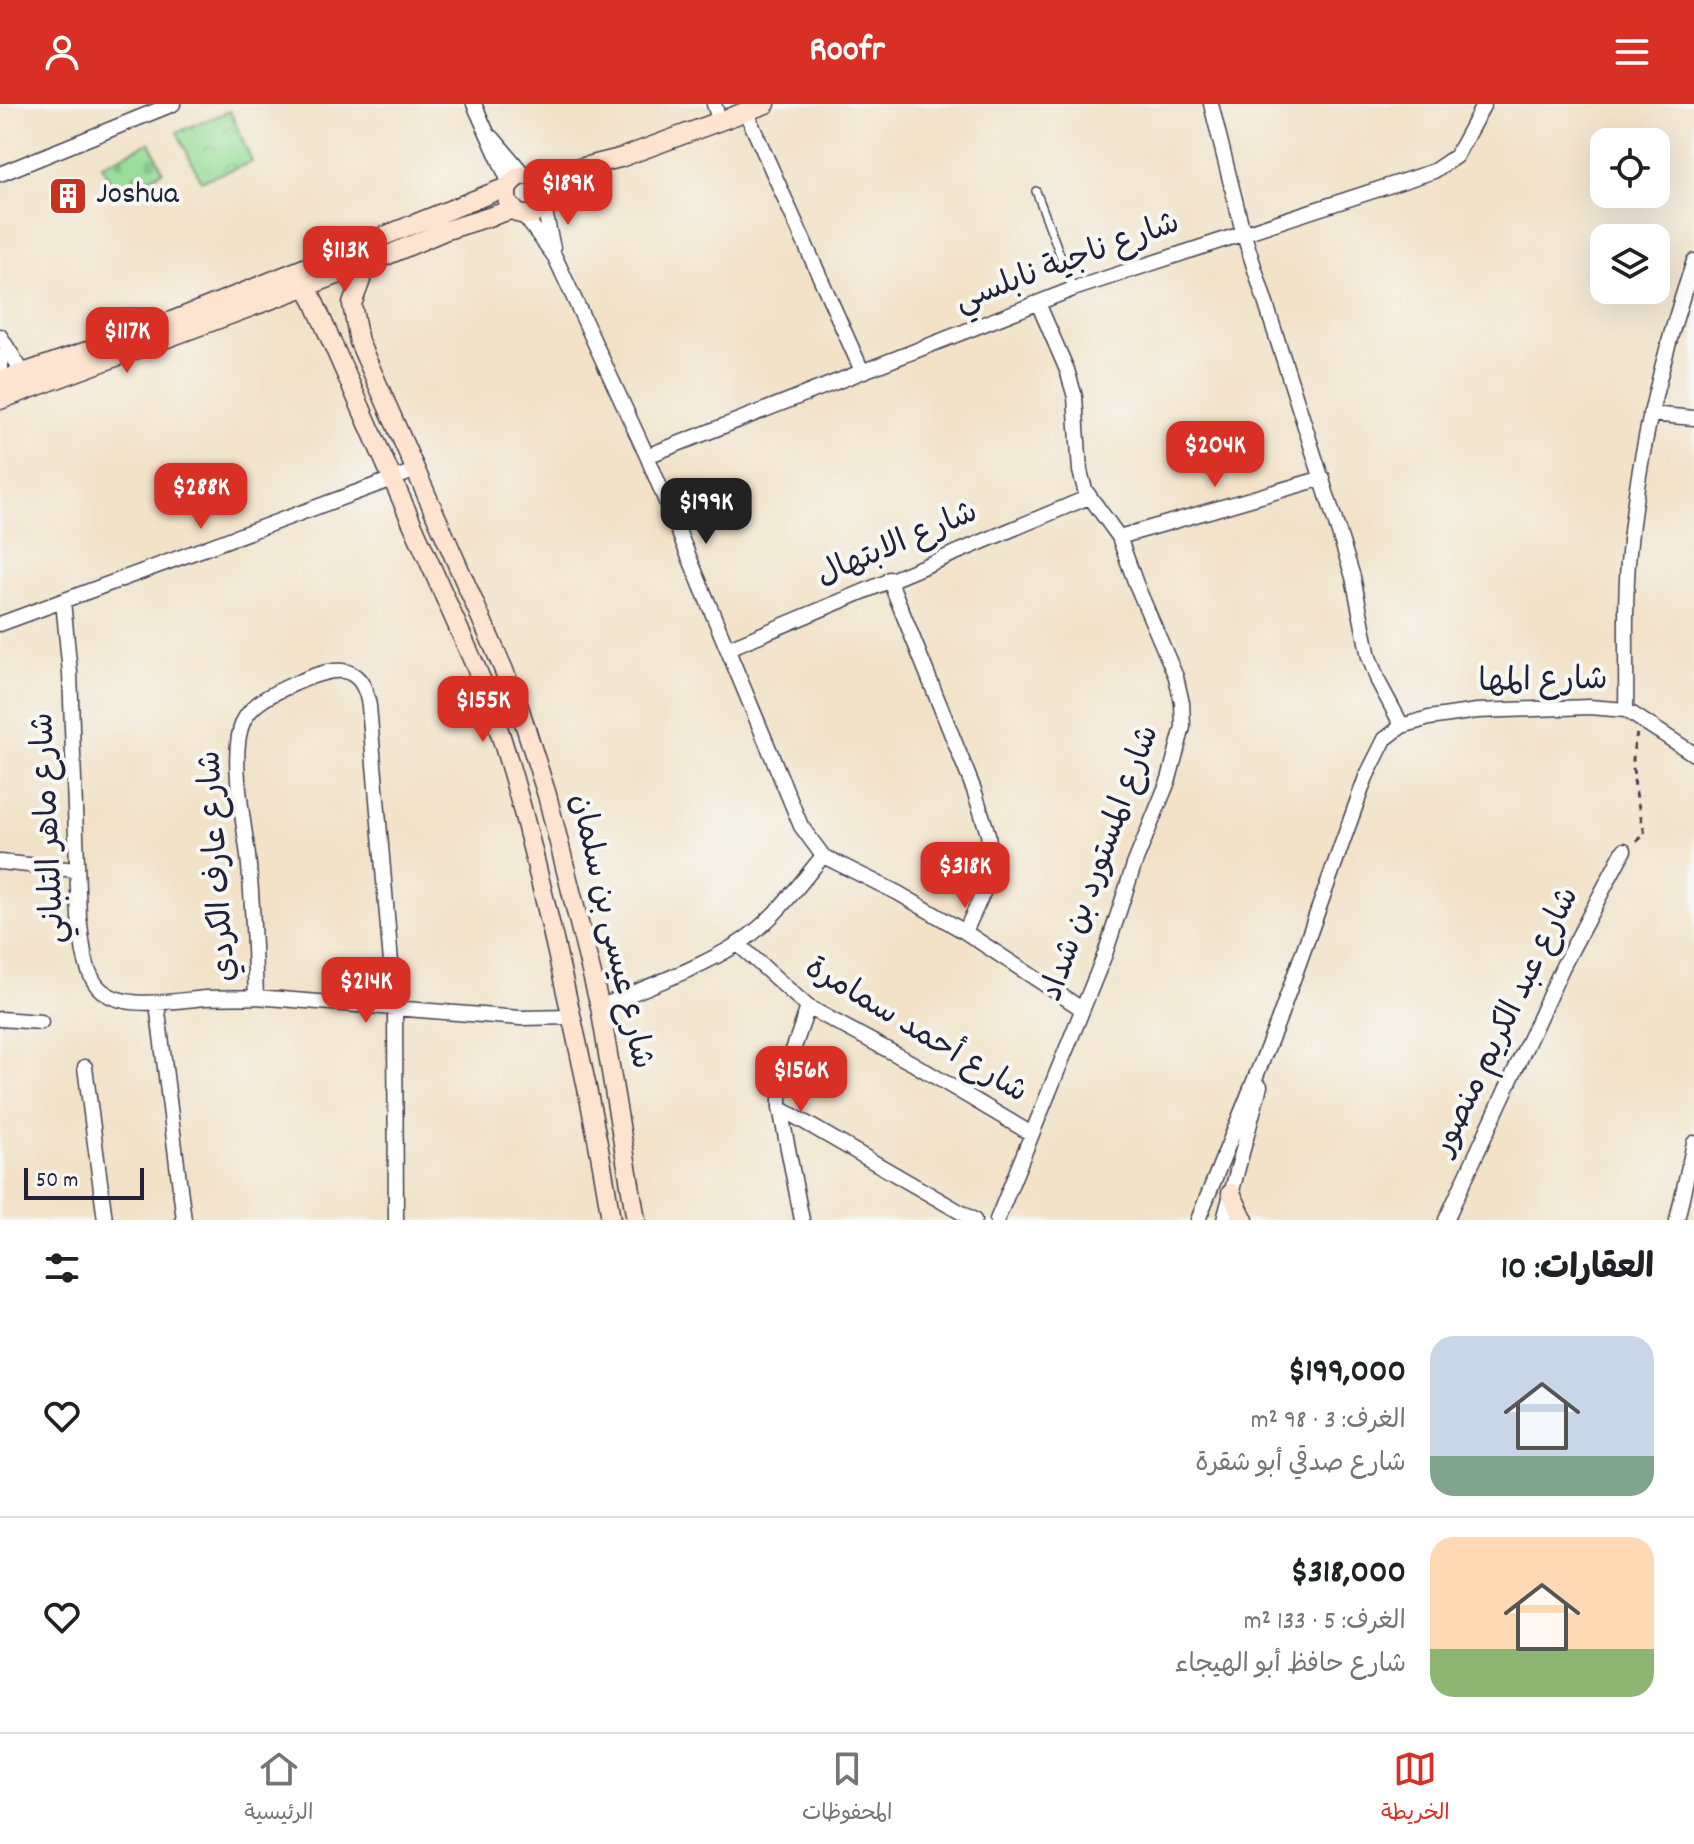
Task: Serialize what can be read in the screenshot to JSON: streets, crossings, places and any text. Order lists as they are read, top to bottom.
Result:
{
  "streets": {
    "street": [
      "شارع ناجية نابلسي",
      "شارع الابتهال",
      "شارع المها",
      "شارع ماهر التلباني",
      "شارع المستورد بن شداد",
      "شارع عارف الكردي",
      "شارع عيسى بن سلمان",
      "شارع عبد الكريم منصور",
      "شارع أحمد سمامرة"
    ]
  },
  "crossings": [
    ["شارع ناجية نابلسي", "شارع المستورد بن شداد"],
    ["شارع الابتهال", "شارع المستورد بن شداد"],
    ["شارع المستورد بن شداد", "شارع أحمد سمامرة"]
  ],
  "places": {
    "building": ["Joshua"]
  },
  "scale_bar": "50 m",
  "page": {
    "header": "Roofr",
    "price": [
      "$189K",
      "$113K",
      "$117K",
      "$204K",
      "$288K",
      "$199K",
      "$155K",
      "$318K",
      "$214K",
      "$156K"
    ],
    "scale": "50 m",
    "heading": "العقارات: 10",
    "list": [
      {
        "name": "$199,000",
        "note": "الغرف: 3 · 98 m² · شارع صدقي أبو شقرة"
      },
      {
        "name": "$318,000",
        "note": "الغرف: 5 · 133 m² · شارع حافظ أبو الهيجاء"
      }
    ],
    "tabs": ["الخريطة", "المحفوظات", "الرئيسية"]
  }
}
